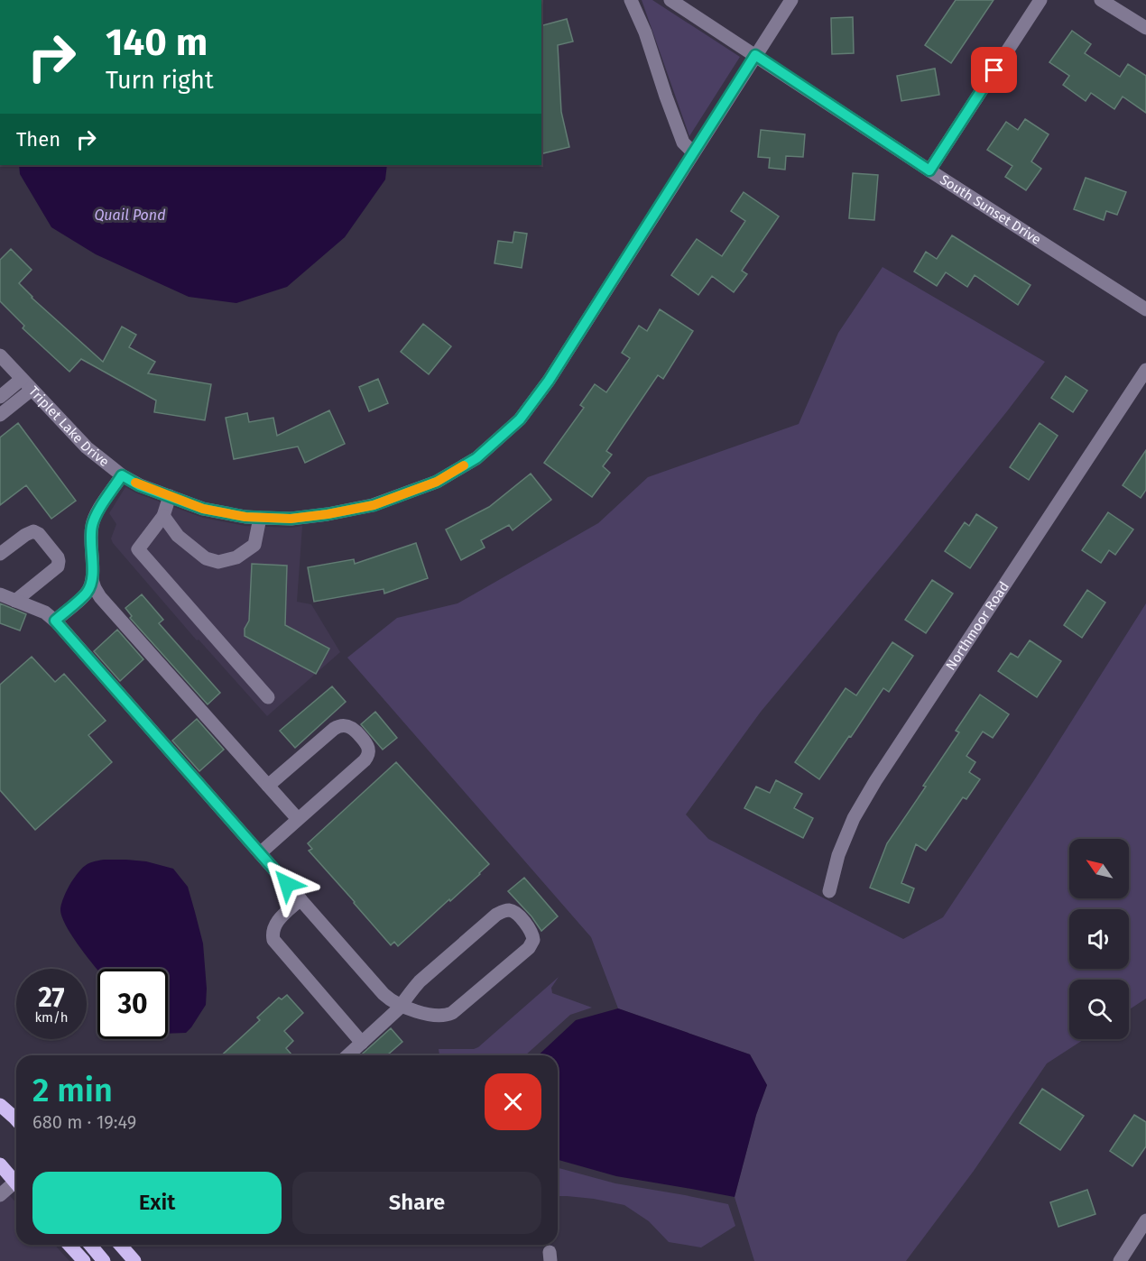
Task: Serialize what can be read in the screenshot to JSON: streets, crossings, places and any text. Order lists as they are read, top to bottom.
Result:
{
  "streets": {
    "street": ["South Sunset Drive", "Triplet Lake Drive", "Northmoor Road"]
  },
  "crossings": [
    ["South Sunset Drive", "Triplet Lake Drive"]
  ],
  "water": ["Quail Pond"],
  "north": "top left",
  "page": {
    "turn": ["140 m", "Turn right"],
    "then": "Then",
    "speed": "27 km/h",
    "limit": "30",
    "heading": ["2 min", "680 m · 19:49"],
    "buttons": ["Exit", "Share"]
  }
}
